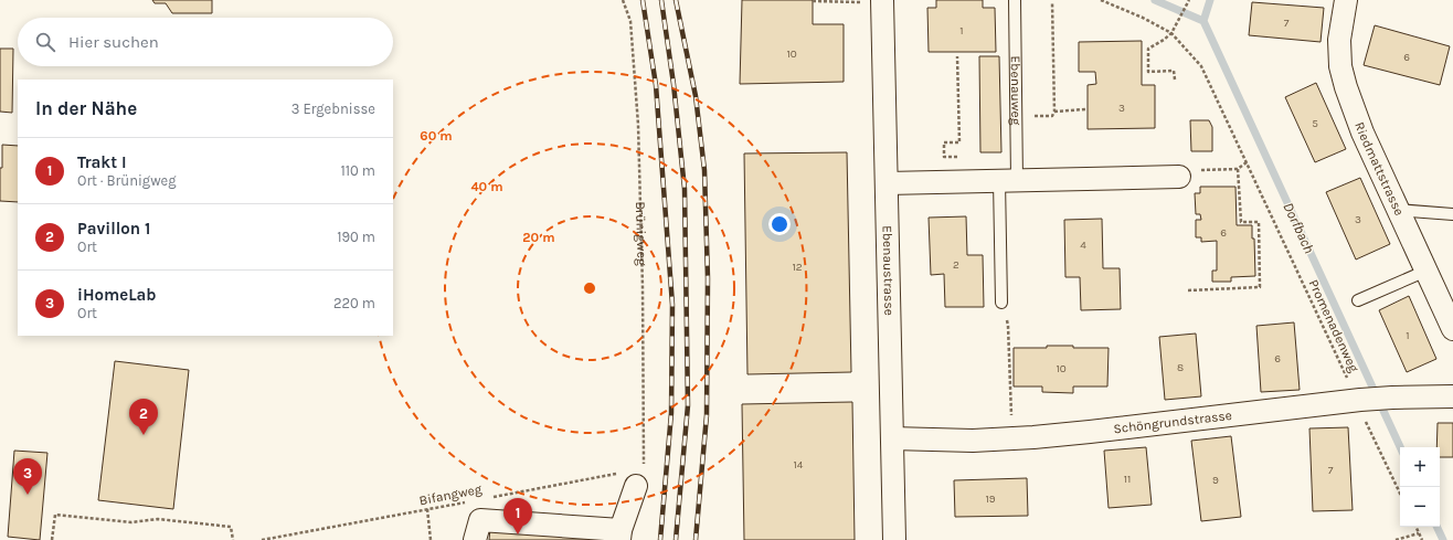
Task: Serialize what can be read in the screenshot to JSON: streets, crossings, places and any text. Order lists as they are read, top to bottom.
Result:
{
  "streets": {
    "street": ["Riedmattstrasse", "Ebenaustrasse", "Schöngrundstrasse"],
    "lane": ["Ebenauweg"],
    "path": ["Brünigweg", "Promenadenweg", "Bifangweg"]
  },
  "crossings": [
    ["Ebenaustrasse", "Schöngrundstrasse"],
    ["Promenadenweg", "Schöngrundstrasse"]
  ],
  "water": ["Dorfbach"],
  "house_numbers": [
    "7",
    "1",
    "10",
    "6",
    "3",
    "5",
    "3",
    "6",
    "4",
    "2",
    "12",
    "1",
    "6",
    "8",
    "10",
    "14",
    "7",
    "11",
    "9",
    "19"
  ],
  "page": {
    "search": "Hier suchen",
    "heading": ["In der Nähe", "3 Ergebnisse"],
    "list": [
      {
        "mark": "1",
        "name": "Trakt I",
        "note": "Ort · Brünigweg",
        "value": "110 m"
      },
      {
        "mark": "2",
        "name": "Pavillon 1",
        "note": "Ort",
        "value": "190 m"
      },
      {
        "mark": "3",
        "name": "iHomeLab",
        "note": "Ort",
        "value": "220 m"
      }
    ],
    "pins": ["2", "3", "1"],
    "map_buttons": ["+", "−"]
  },
  "rings": ["60 m", "40 m", "20 m"]
}
